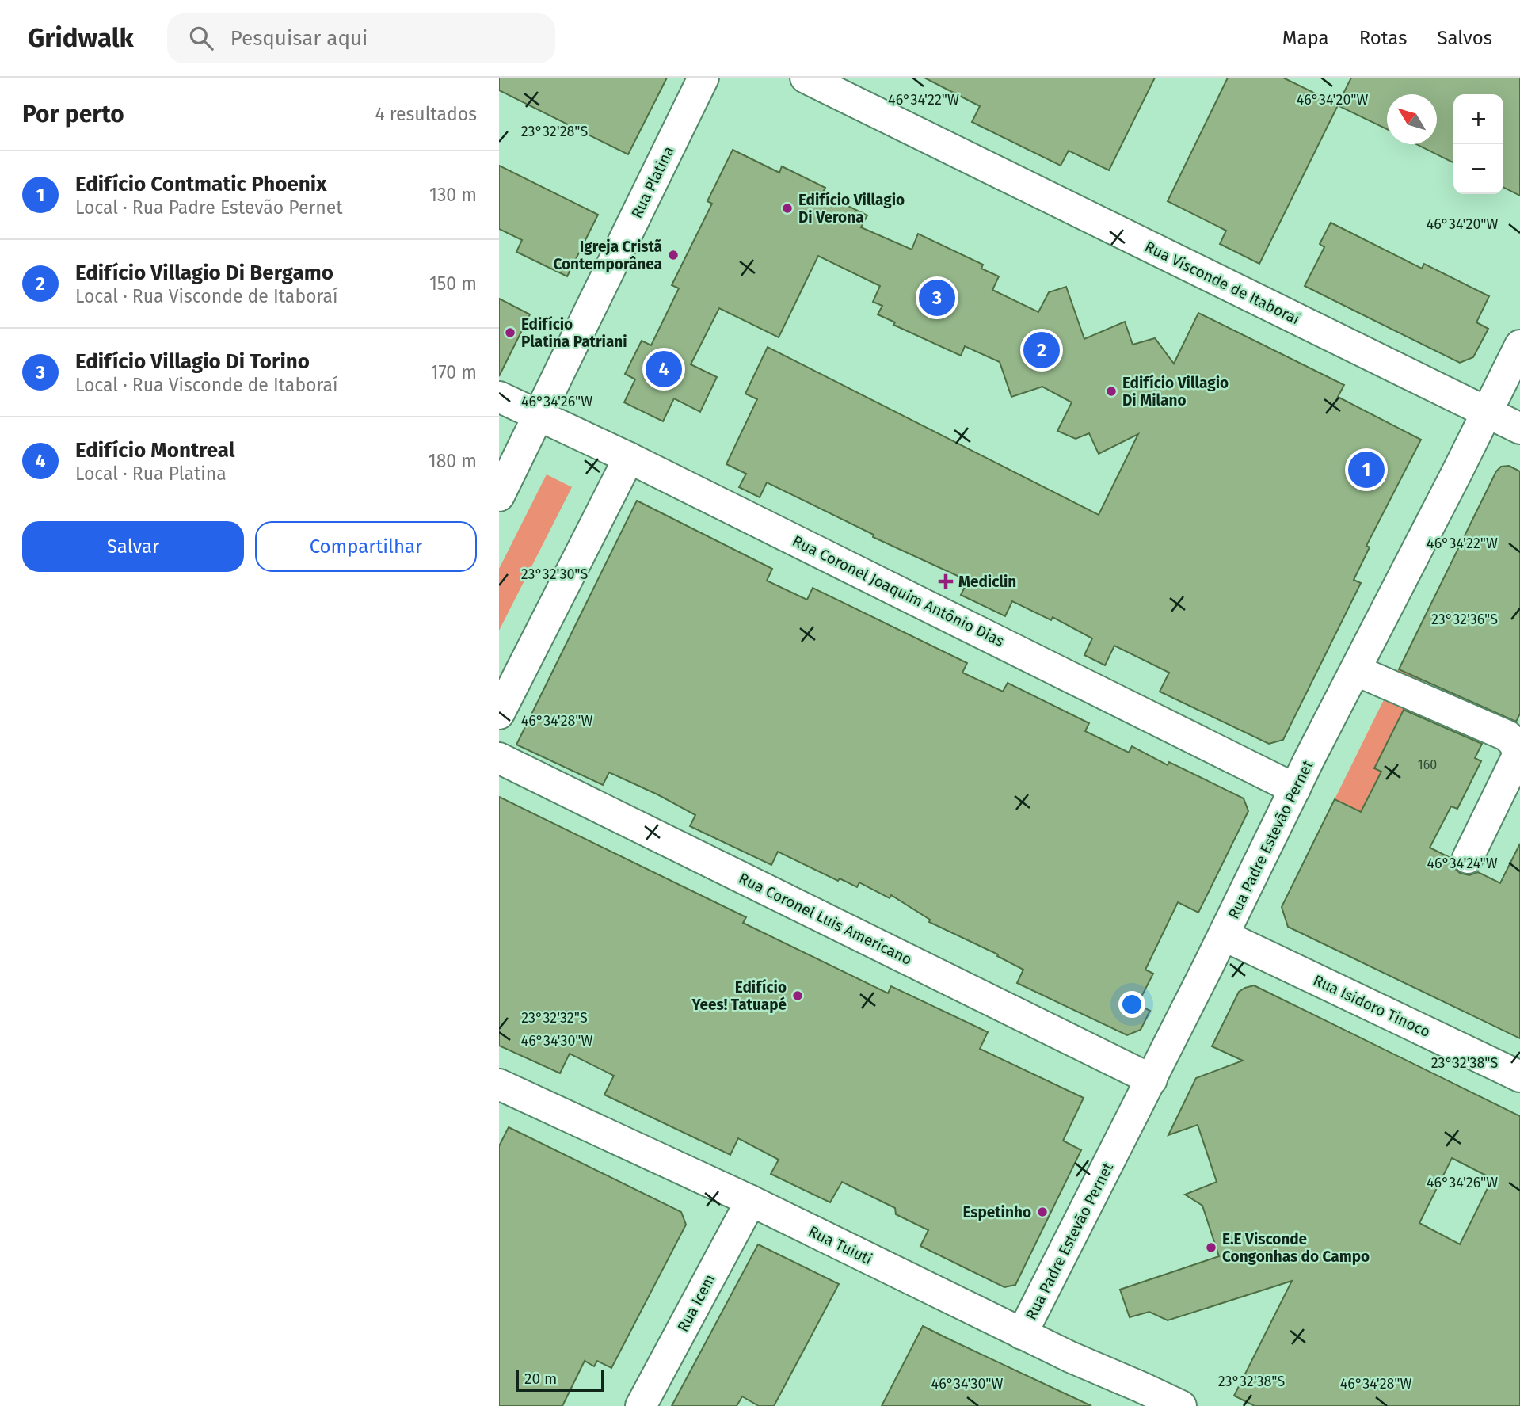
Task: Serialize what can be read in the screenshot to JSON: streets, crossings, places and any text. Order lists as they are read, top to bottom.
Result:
{
  "streets": {
    "street": [
      "Rua Platina",
      "Rua Visconde de Itaboraí",
      "Rua Coronel Joaquim Antônio Dias",
      "Rua Padre Estevão Pernet",
      "Rua Coronel Luis Americano",
      "Rua Isidoro Tinoco",
      "Rua Tuiuti",
      "Rua Icem"
    ]
  },
  "crossings": [
    ["Rua Platina", "Rua Coronel Joaquim Antônio Dias"],
    ["Rua Visconde de Itaboraí", "Rua Padre Estevão Pernet"],
    ["Rua Coronel Joaquim Antônio Dias", "Rua Padre Estevão Pernet"],
    ["Rua Padre Estevão Pernet", "Rua Coronel Luis Americano"],
    ["Rua Padre Estevão Pernet", "Rua Isidoro Tinoco"],
    ["Rua Padre Estevão Pernet", "Rua Tuiuti"],
    ["Rua Tuiuti", "Rua Icem"]
  ],
  "places": {
    "other": [
      "Edifício Villagio Di Verona",
      "Igreja Cristã Contemporânea",
      "Edifício Platina Patriani",
      "Edifício Villagio Di Milano",
      "Edifício Yees! Tatuapé",
      "Espetinho",
      "E.E Visconde Congonhas do Campo"
    ],
    "health": ["Mediclin"]
  },
  "house_numbers": ["160"],
  "scale_bar": "20 m",
  "north": "top left",
  "page": {
    "header": "Gridwalk",
    "search": "Pesquisar aqui",
    "nav": ["Mapa", "Rotas", "Salvos"],
    "heading": ["Por perto", "4 resultados"],
    "map_buttons": ["+", "−"],
    "list": [
      {
        "mark": "1",
        "name": "Edifício Contmatic Phoenix",
        "note": "Local · Rua Padre Estevão Pernet",
        "value": "130 m"
      },
      {
        "mark": "2",
        "name": "Edifício Villagio Di Bergamo",
        "note": "Local · Rua Visconde de Itaboraí",
        "value": "150 m"
      },
      {
        "mark": "3",
        "name": "Edifício Villagio Di Torino",
        "note": "Local · Rua Visconde de Itaboraí",
        "value": "170 m"
      },
      {
        "mark": "4",
        "name": "Edifício Montreal",
        "note": "Local · Rua Platina",
        "value": "180 m"
      }
    ],
    "pins": [
      "3",
      "2",
      "4",
      "1"
    ],
    "buttons": ["Salvar", "Compartilhar"],
    "scale": "20 m"
  },
  "coordinates": [
    "46°34'22\"W",
    "46°34'20\"W",
    "23°32'28\"S",
    "46°34'26\"W",
    "23°32'30\"S",
    "23°32'36\"S",
    "46°34'28\"W",
    "46°34'24\"W",
    "23°32'32\"S",
    "46°34'30\"W",
    "23°32'38\"S"
  ]
}
